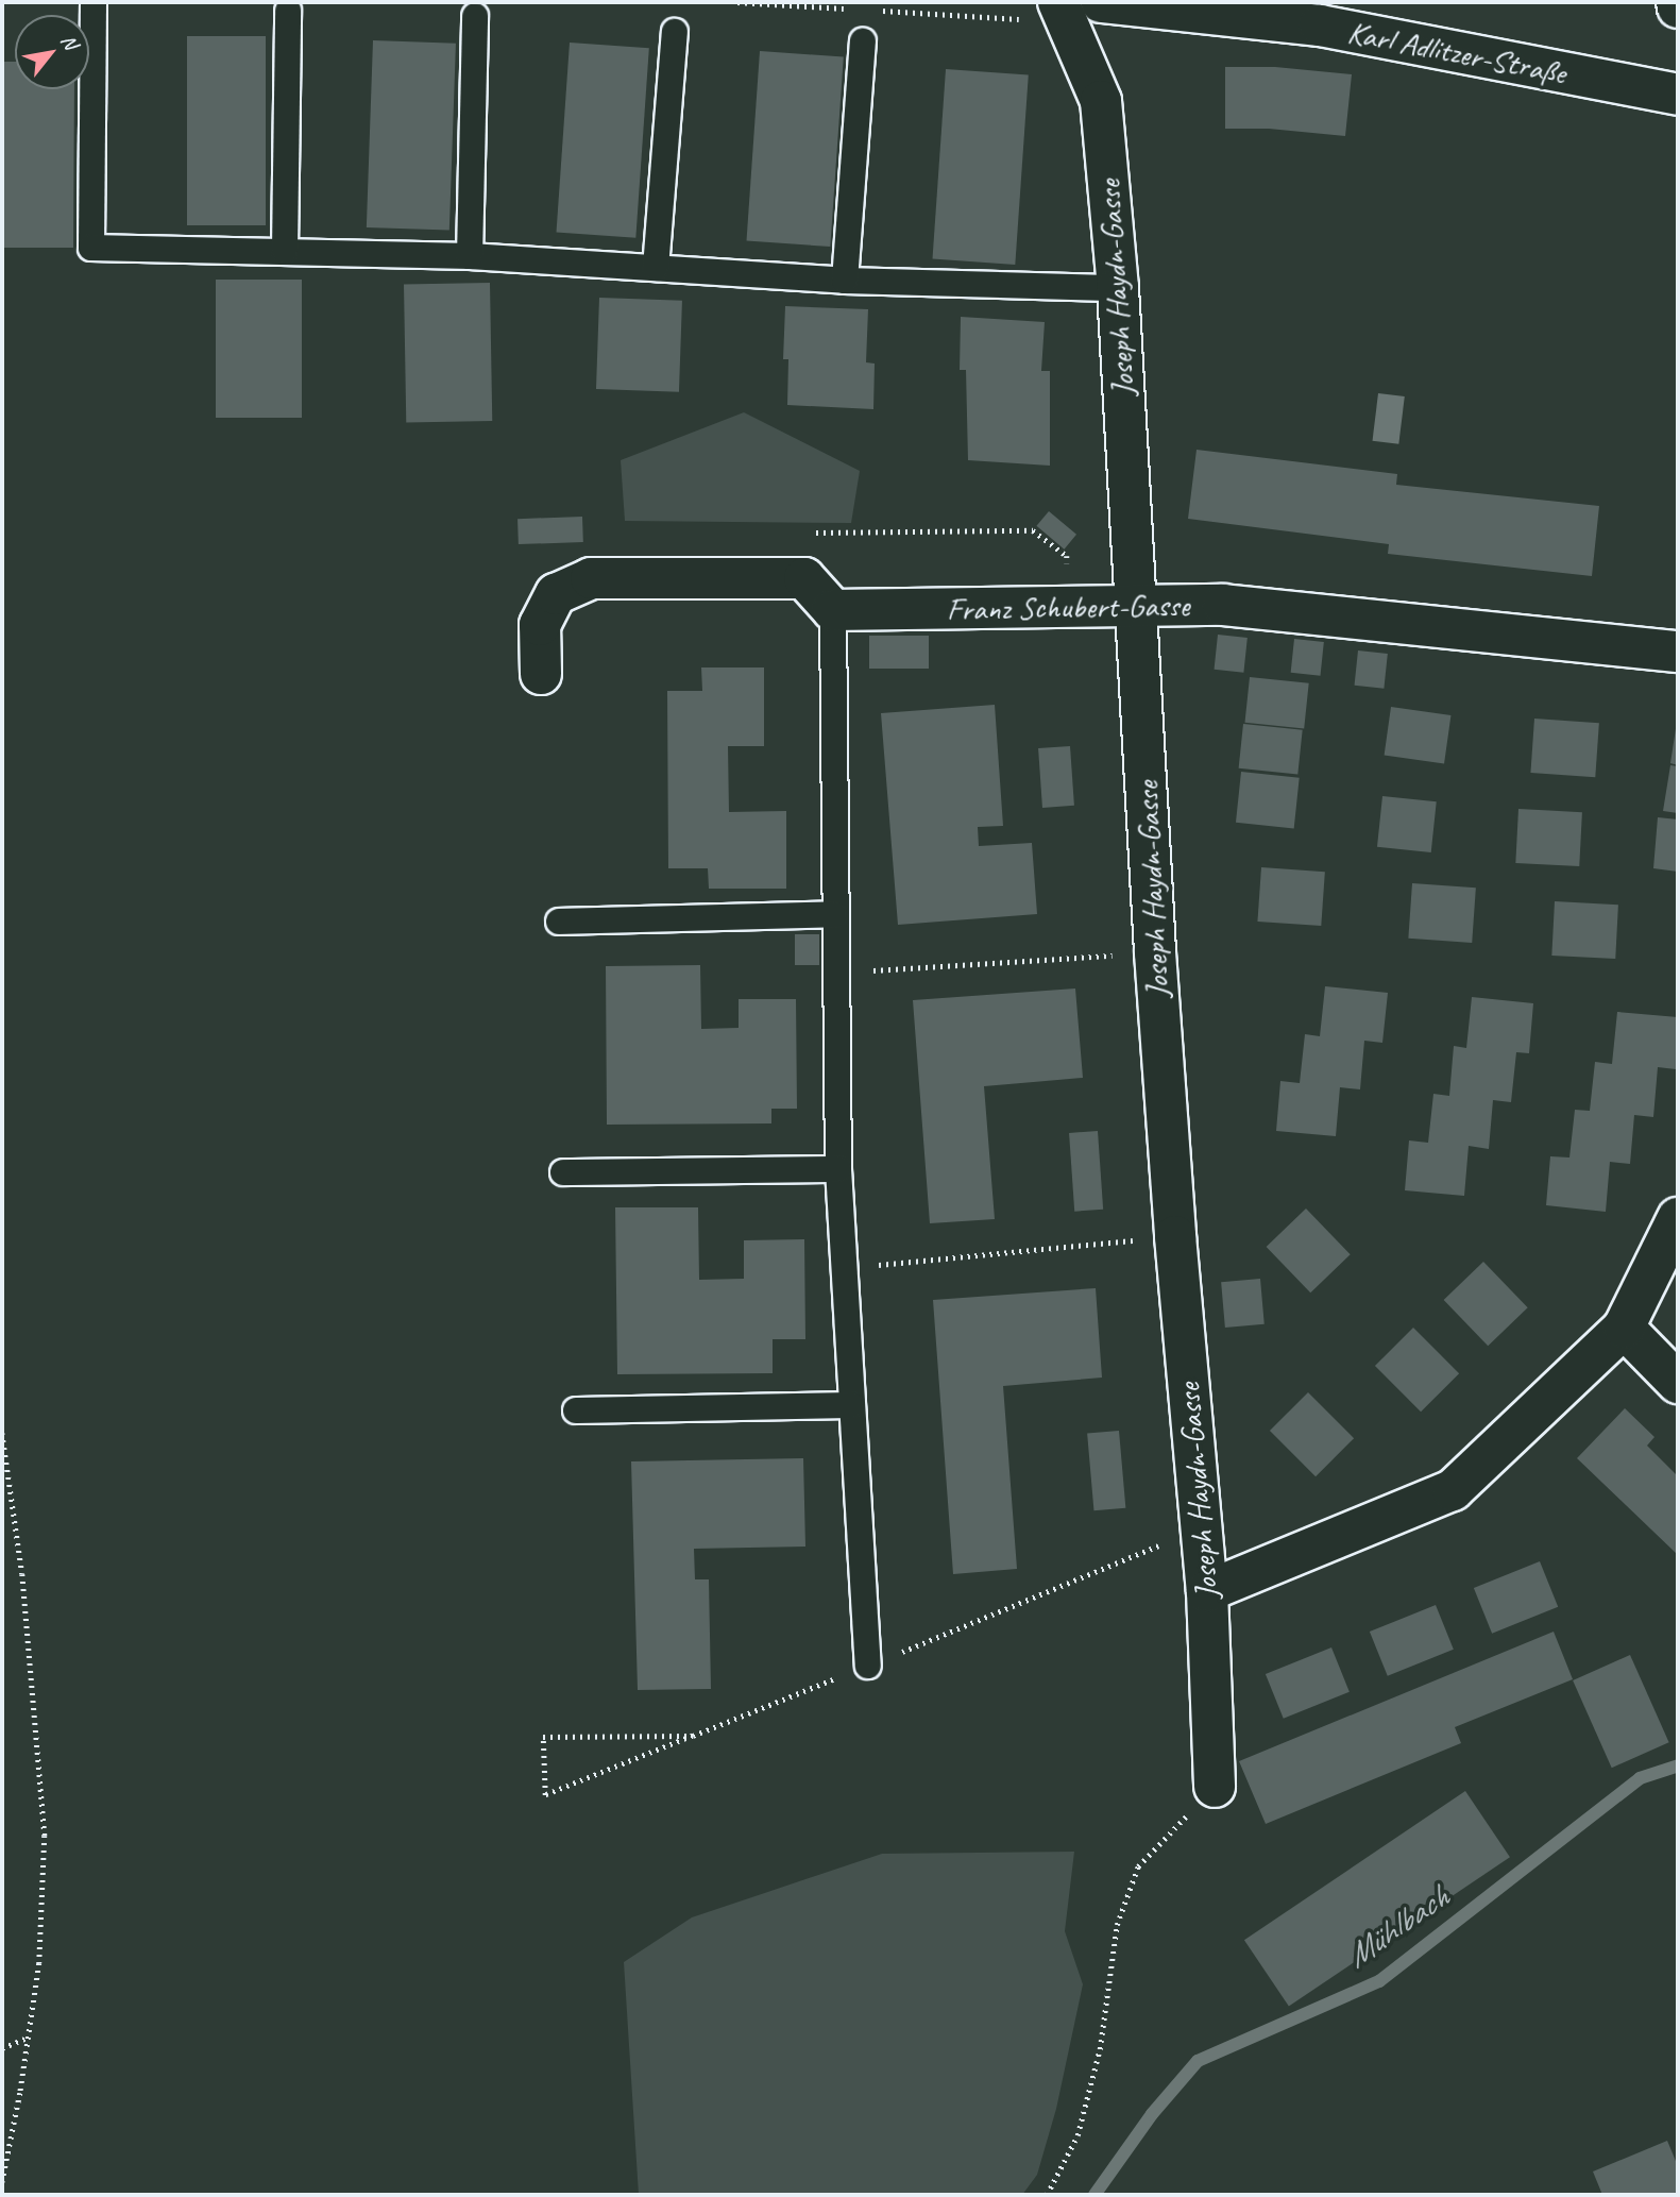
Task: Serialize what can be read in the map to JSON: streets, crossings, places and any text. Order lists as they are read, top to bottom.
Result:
{
  "streets": {
    "street": ["Karl Adlitzer-Straße", "Joseph Haydn-Gasse", "Franz Schubert-Gasse"]
  },
  "crossings": [
    ["Joseph Haydn-Gasse", "Franz Schubert-Gasse"]
  ],
  "water": ["Mühlbach"],
  "north": "top right"
}
